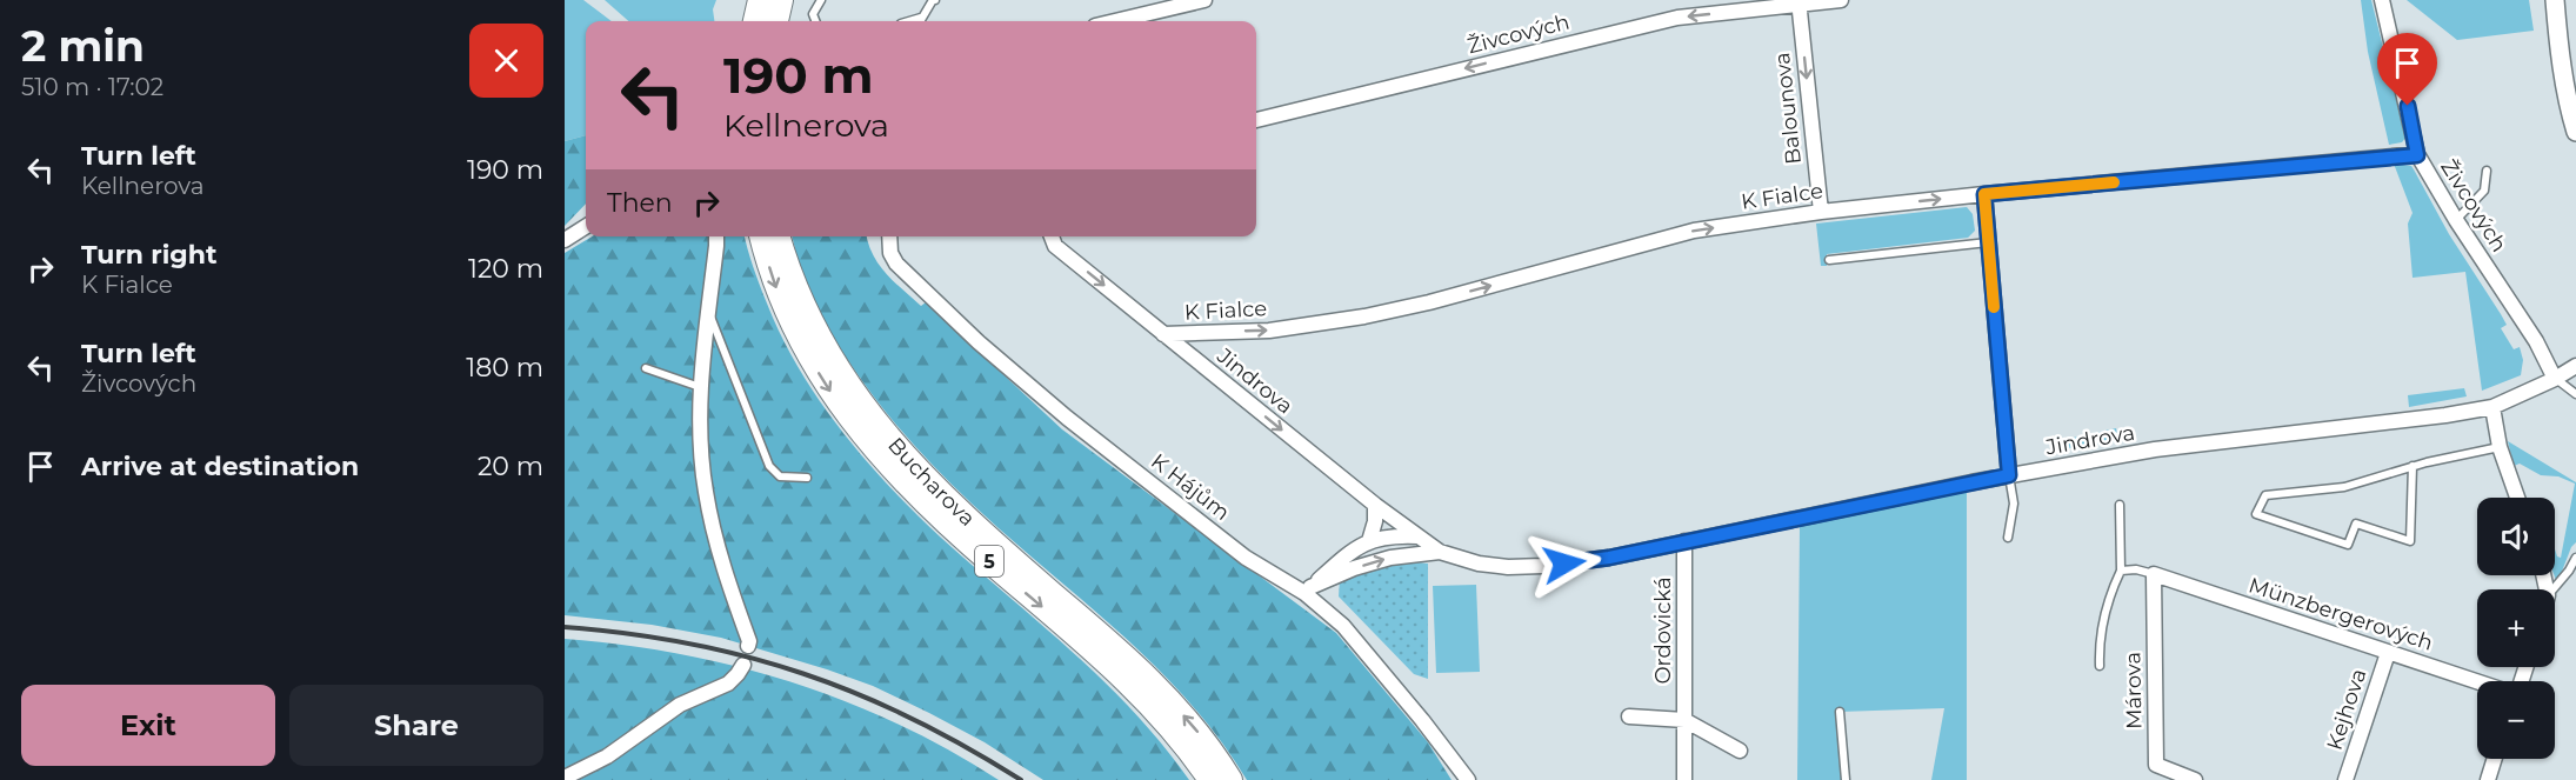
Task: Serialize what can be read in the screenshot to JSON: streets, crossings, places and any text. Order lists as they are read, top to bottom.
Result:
{
  "streets": {
    "main road": ["Bucharova", "5"],
    "street": [
      "Živcových",
      "Balounova",
      "K Fialce",
      "Jindrova",
      "K Hájům",
      "Münzbergerových",
      "Ordovická",
      "Márova",
      "Kejhova"
    ]
  },
  "crossings": [
    ["Živcových", "Balounova"],
    ["Živcových", "K Fialce"],
    ["Živcových", "Jindrova"],
    ["Balounova", "K Fialce"],
    ["K Fialce", "Jindrova"],
    ["Jindrova", "K Hájům"],
    ["Jindrova", "Ordovická"],
    ["Münzbergerových", "Márova"],
    ["Münzbergerových", "Kejhova"]
  ],
  "one_way": ["Živcových", "Balounova", "K Fialce"],
  "page": {
    "heading": ["2 min", "510 m · 17:02"],
    "turn": ["190 m", "Kellnerova"],
    "list": [
      {
        "name": "Turn left",
        "note": "Kellnerova",
        "value": "190 m"
      },
      {
        "name": "Turn right",
        "note": "K Fialce",
        "value": "120 m"
      },
      {
        "name": "Turn left",
        "note": "Živcových",
        "value": "180 m"
      },
      {
        "name": "Arrive at destination",
        "value": "20 m"
      }
    ],
    "then": "Then",
    "map_buttons": ["+", "−"],
    "buttons": ["Exit", "Share"]
  }
}
